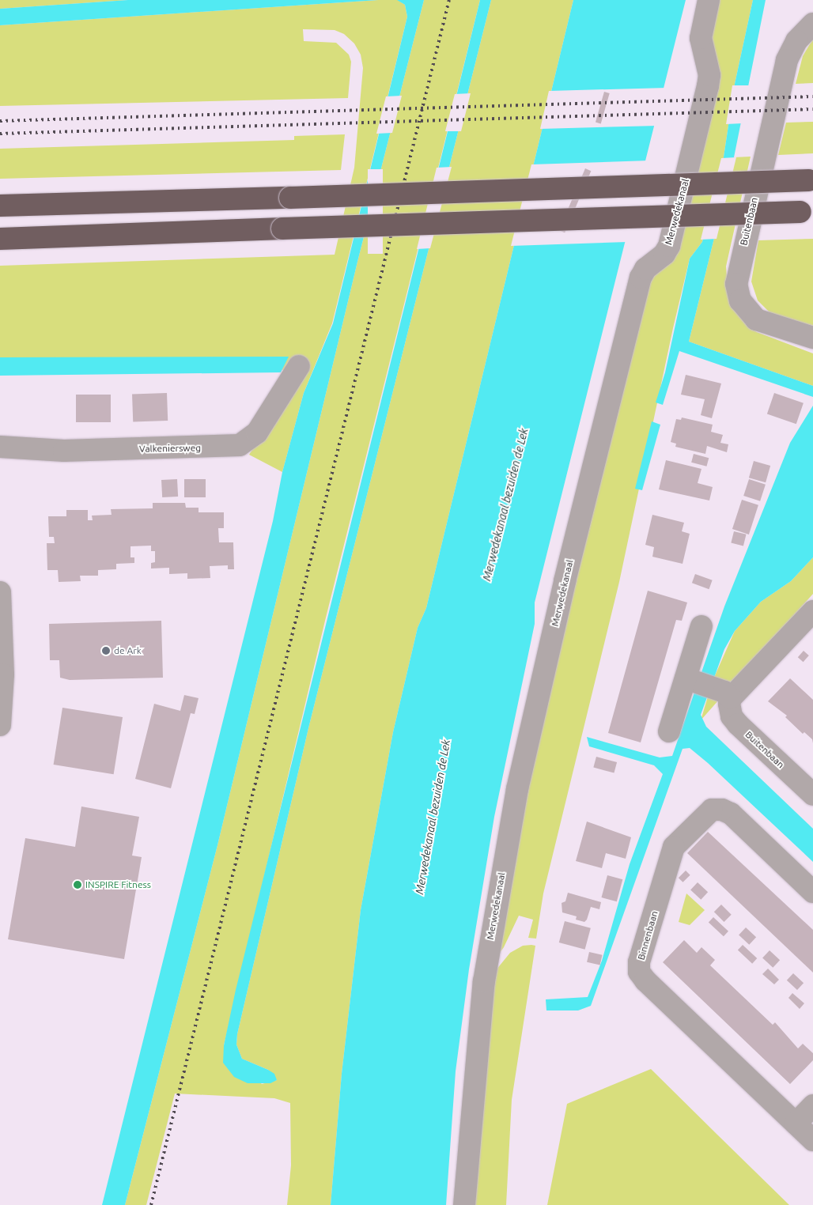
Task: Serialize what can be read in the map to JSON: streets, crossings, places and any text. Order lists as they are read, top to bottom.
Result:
{
  "streets": {
    "street": [
      "Merwedekanaal",
      "Buitenbaan",
      "Valkeniersweg",
      "Binnenbaan"
    ]
  },
  "water": ["Merwedekanaal bezuiden de Lek"],
  "places": ["de Ark", "INSPIRE Fitness"]
}
